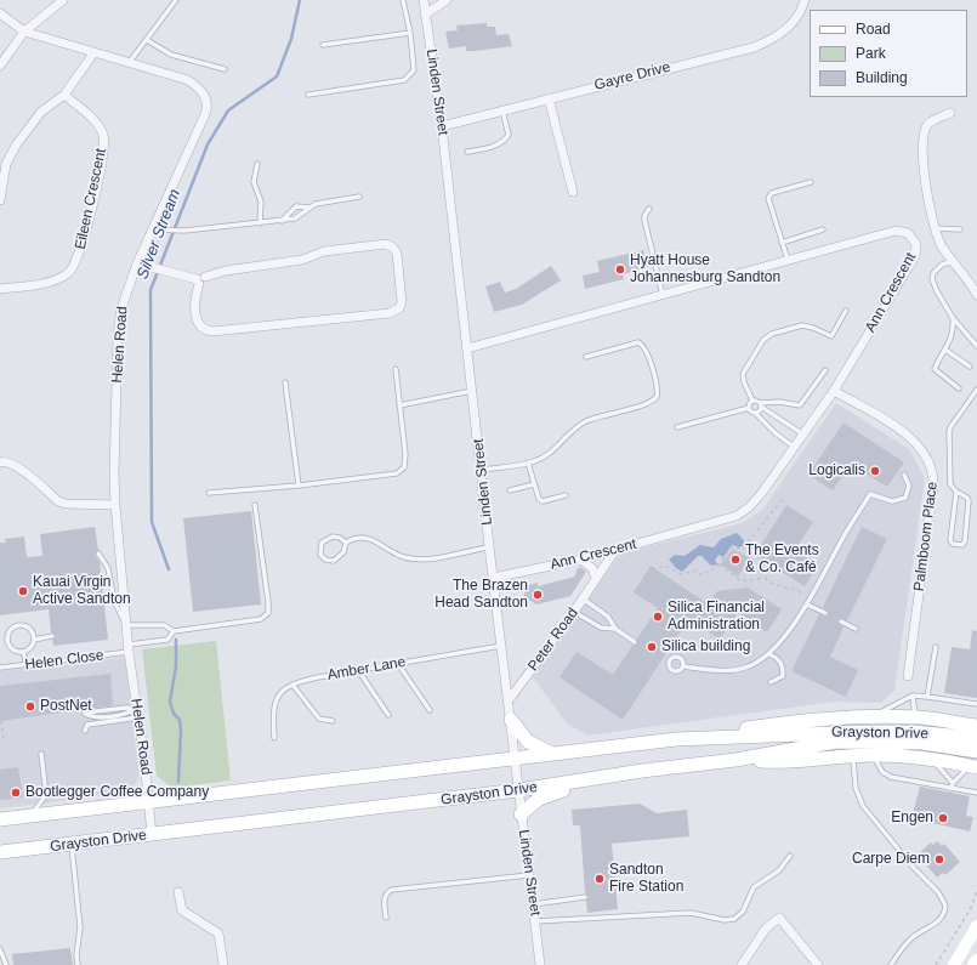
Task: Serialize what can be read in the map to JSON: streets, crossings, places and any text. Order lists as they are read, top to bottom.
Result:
{
  "streets": {
    "main road": ["Grayston Drive"],
    "street": [
      "Gayre Drive",
      "Linden Street",
      "Eileen Crescent",
      "Ann Crescent",
      "Helen Road",
      "Palmboom Place",
      "Peter Road"
    ],
    "lane": ["Helen Close", "Amber Lane"]
  },
  "crossings": [
    ["Gayre Drive", "Linden Street"],
    ["Linden Street", "Ann Crescent"],
    ["Linden Street", "Peter Road"],
    ["Linden Street", "Amber Lane"],
    ["Linden Street", "Grayston Drive"],
    ["Ann Crescent", "Palmboom Place"],
    ["Ann Crescent", "Peter Road"],
    ["Helen Road", "Helen Close"],
    ["Helen Road", "Grayston Drive"]
  ],
  "water": ["Silver Stream"],
  "places": [
    "Hyatt House Johannesburg Sandton",
    "Logicalis",
    "The Events & Co. Café",
    "Kauai Virgin Active Sandton",
    "The Brazen Head Sandton",
    "Silica Financial Administration",
    "Silica building",
    "PostNet",
    "Bootlegger Coffee Company",
    "Engen",
    "Carpe Diem",
    "Sandton Fire Station"
  ],
  "legend": ["Road", "Park", "Building"]
}
